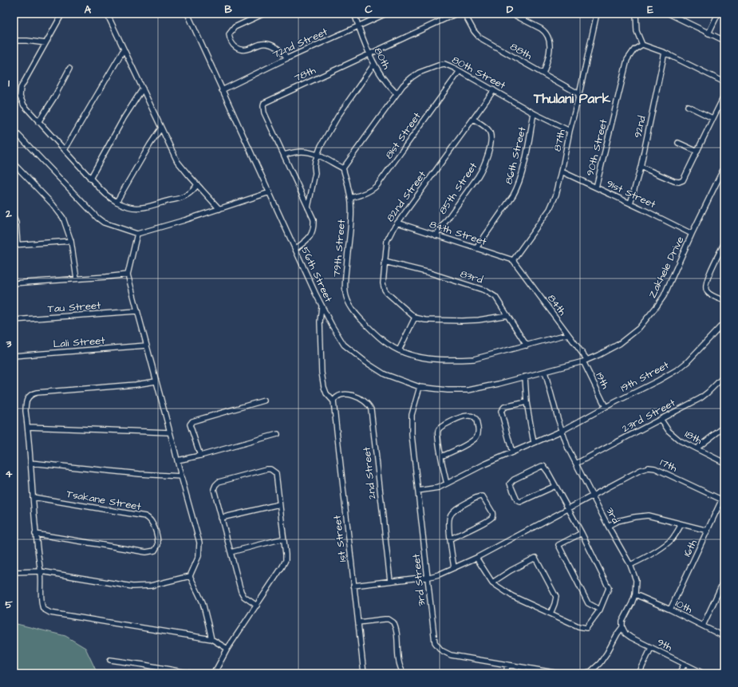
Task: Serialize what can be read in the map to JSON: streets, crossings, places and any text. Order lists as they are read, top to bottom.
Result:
{
  "streets": {
    "street": [
      "72nd Street",
      "88th",
      "80th",
      "80th Street",
      "78th",
      "92nd",
      "81st Street",
      "87th",
      "90th Street",
      "86th Street",
      "85th Street",
      "91st Street",
      "82nd Street",
      "84th Street",
      "79th Street",
      "Zakhele Drive",
      "56th Street",
      "83rd",
      "84th",
      "Tau Street",
      "Lali Street",
      "19th Street",
      "19th",
      "23rd Street",
      "18th",
      "17th",
      "2nd Street",
      "Tsakane Street",
      "3rd",
      "1st Street",
      "16th",
      "3rd Street",
      "10th",
      "9th"
    ]
  },
  "crossings": [
    ["72nd Street", "80th"],
    ["72nd Street", "56th Street"],
    ["88th", "87th"],
    ["80th", "80th Street"],
    ["80th", "78th"],
    ["80th Street", "81st Street"],
    ["80th Street", "87th"],
    ["80th Street", "86th Street"],
    ["80th Street", "82nd Street"],
    ["80th Street", "79th Street"],
    ["78th", "56th Street"],
    ["92nd", "91st Street"],
    ["81st Street", "79th Street"],
    ["87th", "91st Street"],
    ["87th", "84th Street"],
    ["87th", "84th"],
    ["90th Street", "91st Street"],
    ["86th Street", "84th Street"],
    ["85th Street", "82nd Street"],
    ["85th Street", "84th Street"],
    ["91st Street", "Zakhele Drive"],
    ["82nd Street", "84th Street"],
    ["82nd Street", "83rd"],
    ["84th Street", "84th"],
    ["79th Street", "83rd"],
    ["79th Street", "84th"],
    ["Zakhele Drive", "56th Street"],
    ["Zakhele Drive", "84th"],
    ["Zakhele Drive", "19th"],
    ["Zakhele Drive", "3rd"],
    ["56th Street", "3rd"],
    ["56th Street", "3rd Street"],
    ["84th", "19th"],
    ["19th Street", "19th"],
    ["19th Street", "3rd"],
    ["19th Street", "3rd Street"],
    ["23rd Street", "18th"],
    ["23rd Street", "3rd"],
    ["17th", "3rd"],
    ["17th", "16th"],
    ["2nd Street", "1st Street"],
    ["3rd", "10th"],
    ["3rd", "9th"],
    ["16th", "10th"]
  ],
  "districts": ["Thulani Park"],
  "grid": {
    "columns": [
      "A",
      "B",
      "C",
      "D",
      "E"
    ],
    "rows": [
      "1",
      "2",
      "3",
      "4",
      "5"
    ]
  }
}
